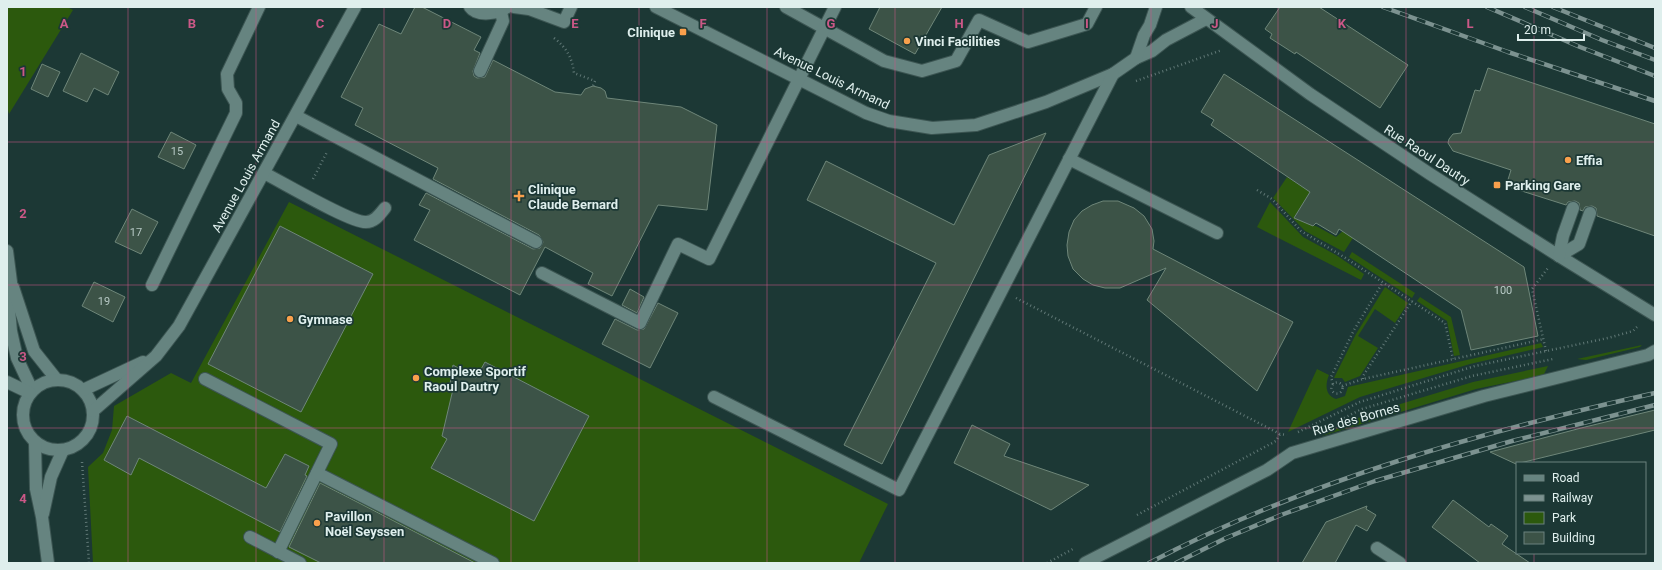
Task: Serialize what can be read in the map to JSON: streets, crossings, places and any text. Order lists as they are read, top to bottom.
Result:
{
  "streets": {
    "street": ["Avenue Louis Armand", "Rue Raoul Dautry", "Rue des Bornes"]
  },
  "crossings": [
    ["Avenue Louis Armand", "Rue Raoul Dautry"]
  ],
  "places": {
    "transit": ["Clinique", "Parking Gare"],
    "other": [
      "Vinci Facilities",
      "Effia",
      "Gymnase",
      "Complexe Sportif Raoul Dautry",
      "Pavillon Noël Seyssen"
    ],
    "health": ["Clinique Claude Bernard"]
  },
  "house_numbers": [
    "15",
    "17",
    "100",
    "19"
  ],
  "legend": [
    "Road",
    "Railway",
    "Park",
    "Building"
  ],
  "scale_bar": "20 m",
  "grid": {
    "columns": [
      "A",
      "B",
      "C",
      "D",
      "E",
      "F",
      "G",
      "H",
      "I",
      "J",
      "K",
      "L"
    ],
    "rows": [
      "1",
      "2",
      "3",
      "4"
    ]
  }
}
